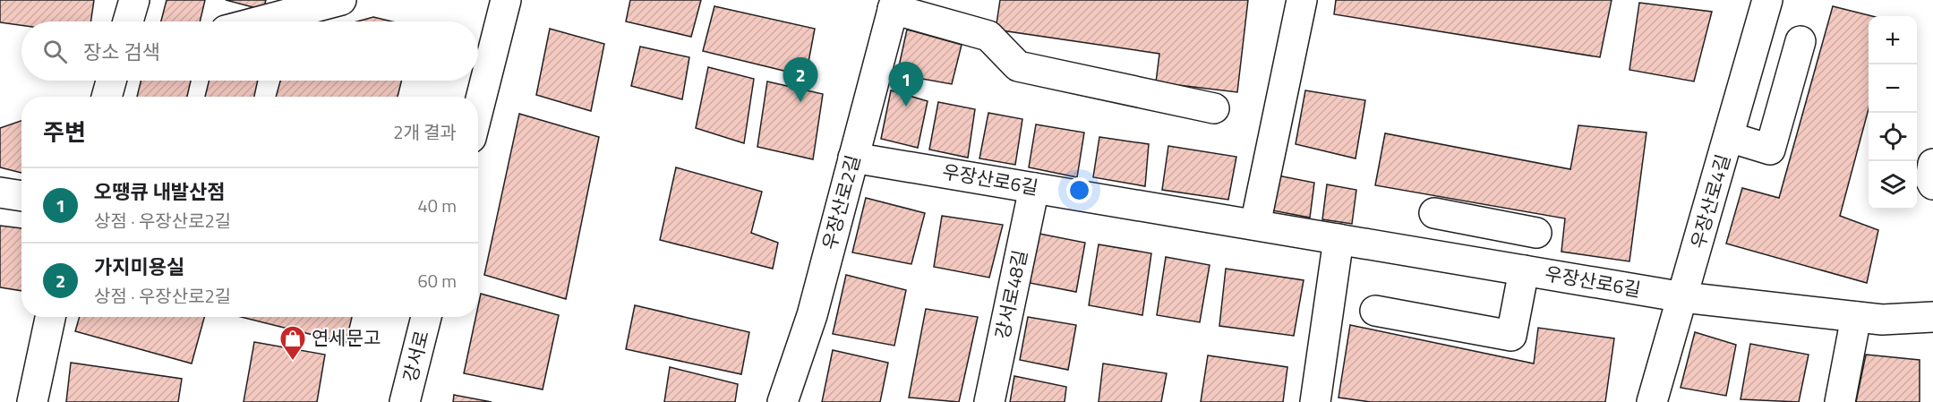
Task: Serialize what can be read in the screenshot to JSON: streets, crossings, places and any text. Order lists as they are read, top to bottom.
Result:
{
  "streets": {
    "street": [
      "우장산로6길",
      "우장산로4길",
      "우장산로2길",
      "강서로48길",
      "강서로"
    ]
  },
  "crossings": [
    ["우장산로6길", "우장산로4길"],
    ["우장산로6길", "우장산로2길"],
    ["우장산로6길", "강서로48길"]
  ],
  "places": {
    "shop": ["연세문고"]
  },
  "page": {
    "map_buttons": ["+", "−"],
    "search": "장소 검색",
    "pins": ["2", "1"],
    "heading": ["주변", "2개 결과"],
    "list": [
      {
        "mark": "1",
        "name": "오땡큐 내발산점",
        "note": "상점 · 우장산로2길",
        "value": "40 m"
      },
      {
        "mark": "2",
        "name": "가지미용실",
        "note": "상점 · 우장산로2길",
        "value": "60 m"
      }
    ]
  }
}
